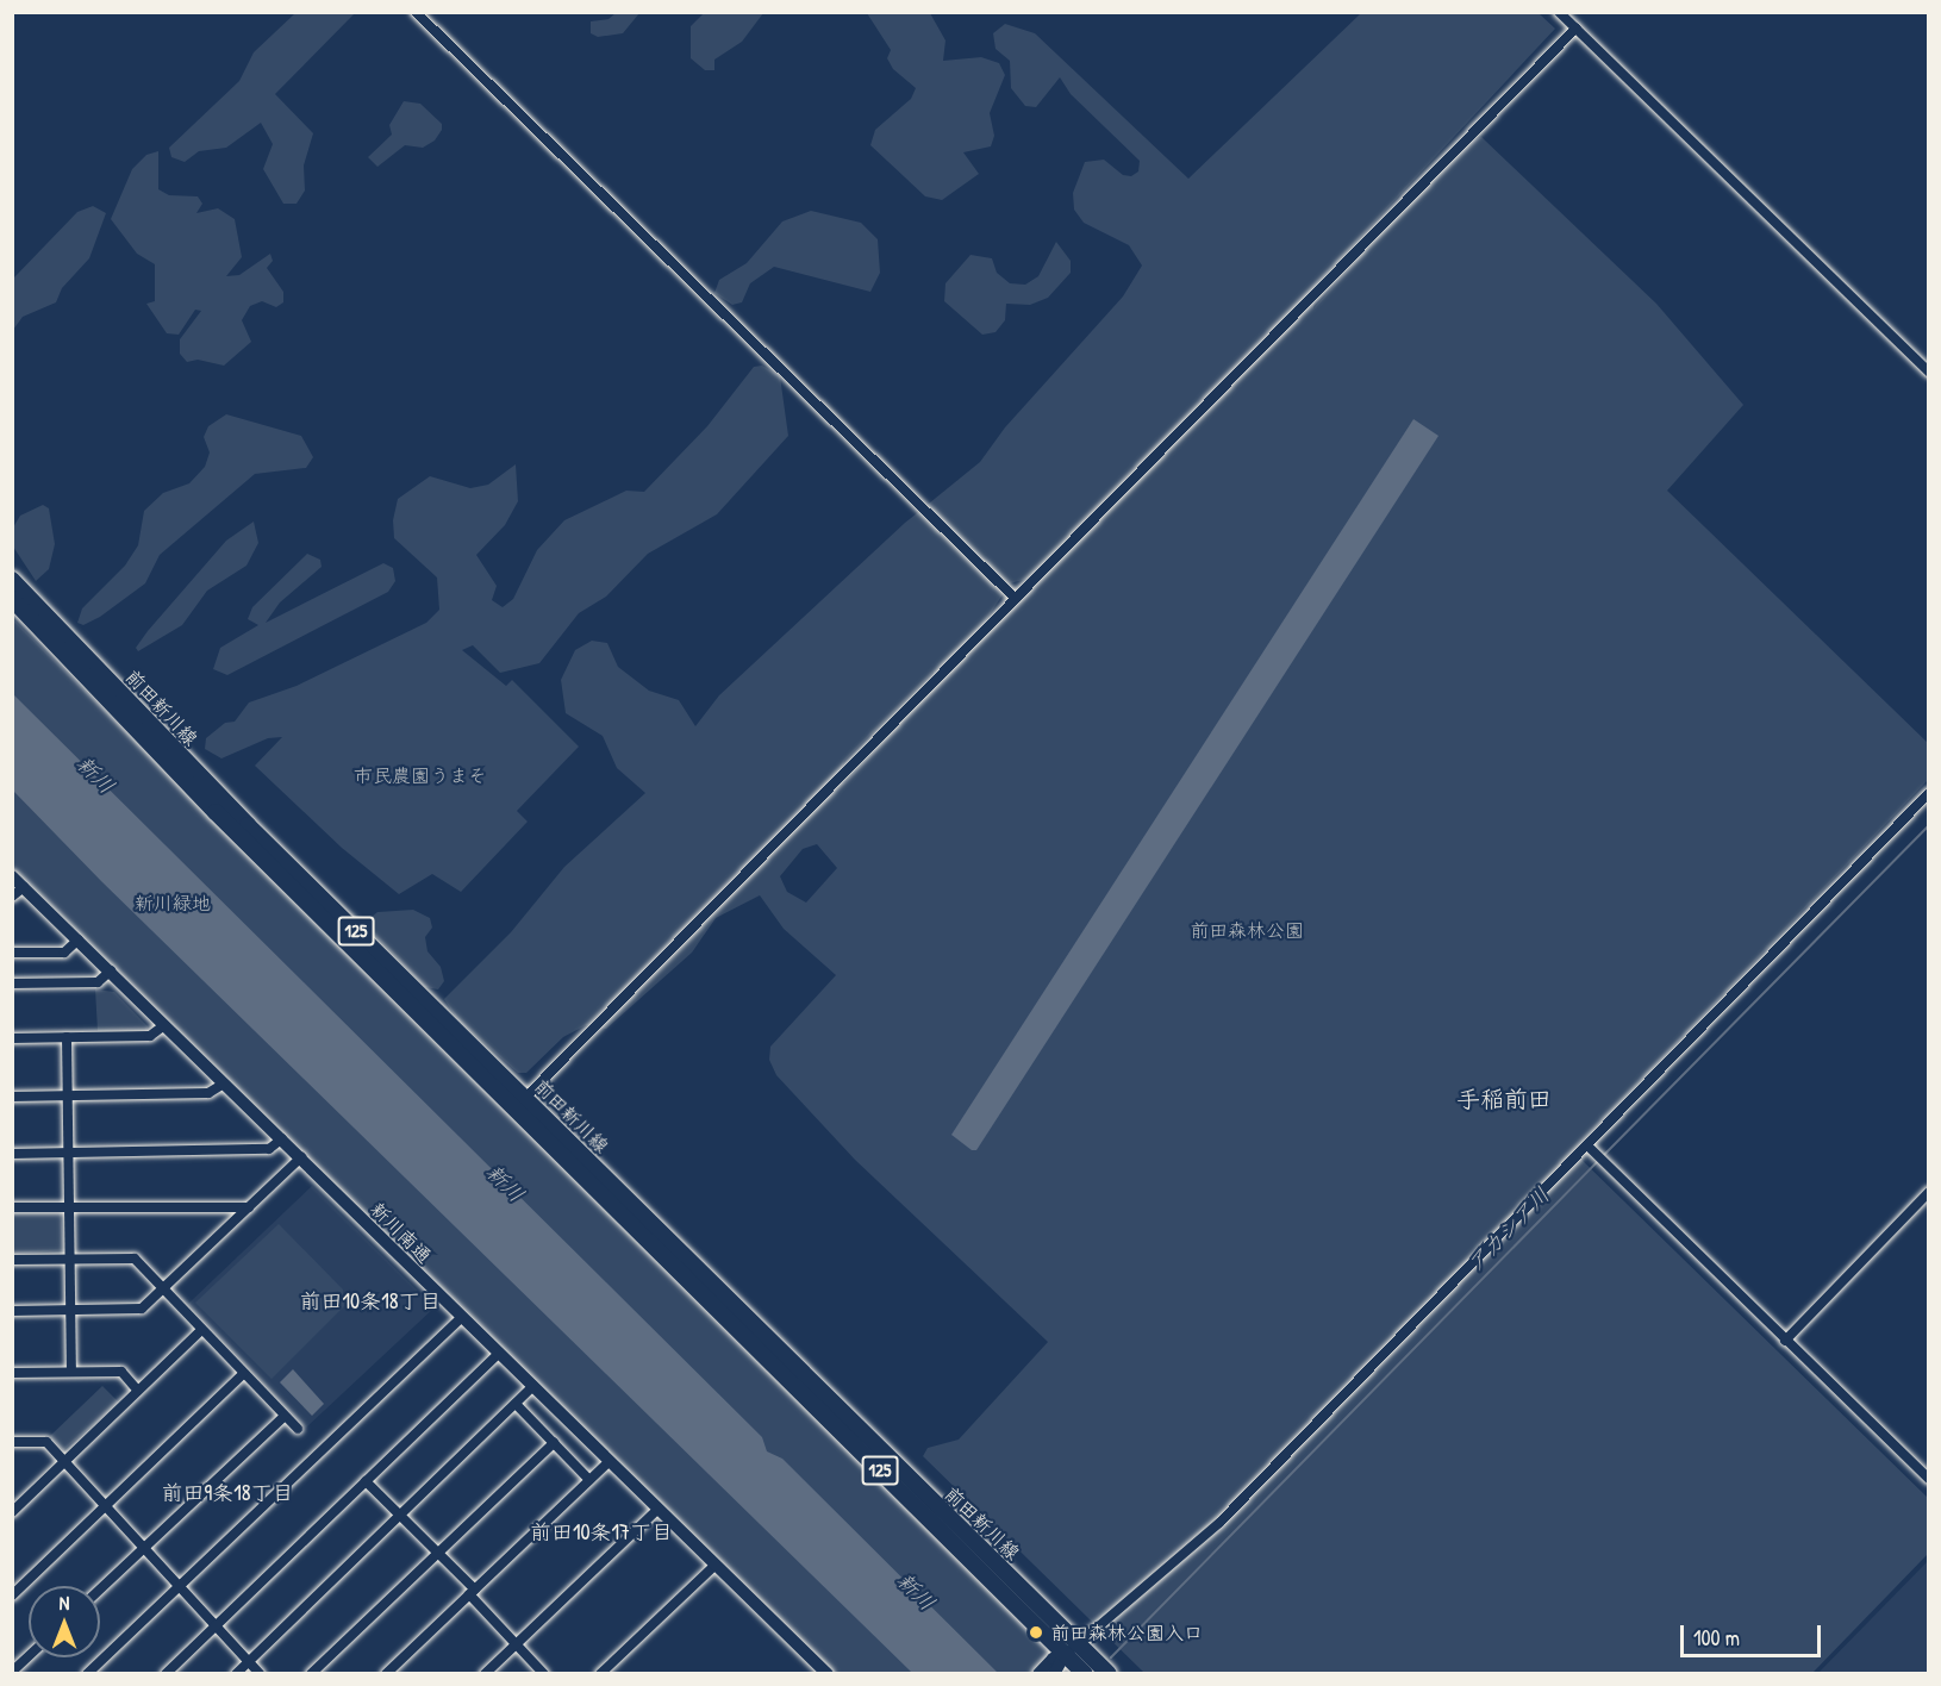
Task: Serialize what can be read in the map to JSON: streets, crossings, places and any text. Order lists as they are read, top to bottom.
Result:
{
  "streets": {
    "main road": ["前田新川線", "125"],
    "street": ["新川南通"]
  },
  "districts": [
    "手稲前田",
    "前田10条18丁目",
    "前田9条18丁目",
    "前田10条17丁目"
  ],
  "water": ["新川", "アカシア川"],
  "parks": ["市民農園うまそ", "新川緑地", "前田森林公園"],
  "places": ["前田森林公園入口"],
  "scale_bar": "100 m",
  "north": "top"
}
